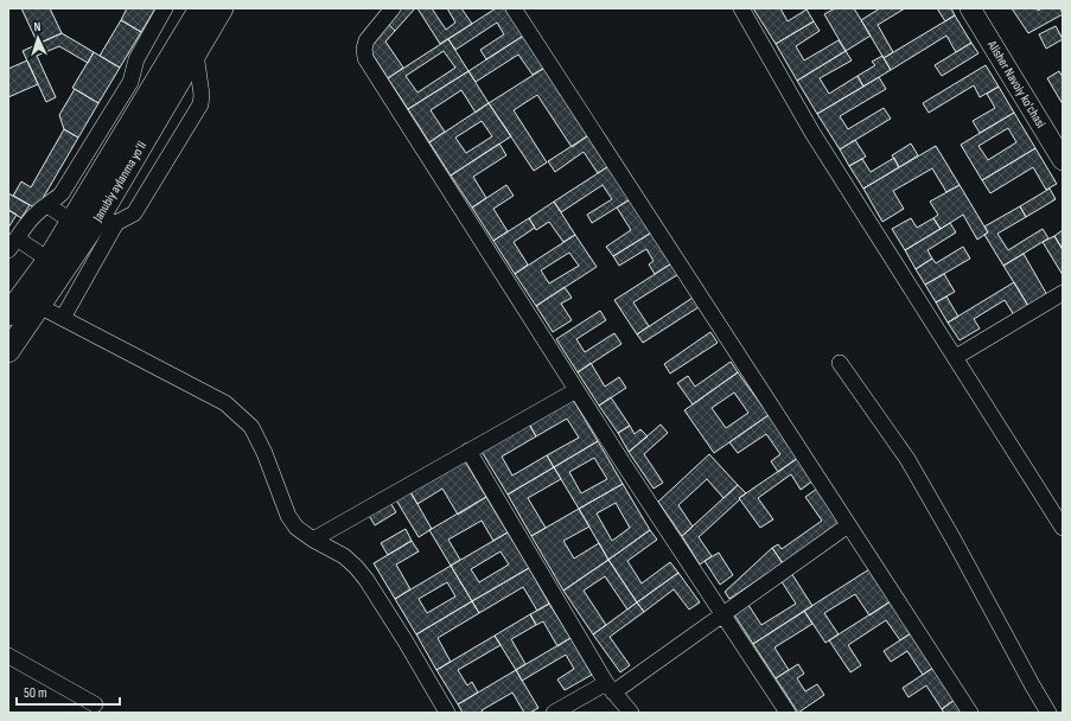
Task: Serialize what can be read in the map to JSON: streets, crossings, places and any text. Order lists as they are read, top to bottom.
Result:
{
  "streets": {
    "highway": ["Janubiy aylanma yoʻli"],
    "main road": ["Alisher Navoiy ko'chasi"]
  },
  "scale_bar": "50 m",
  "north": "top"
}
